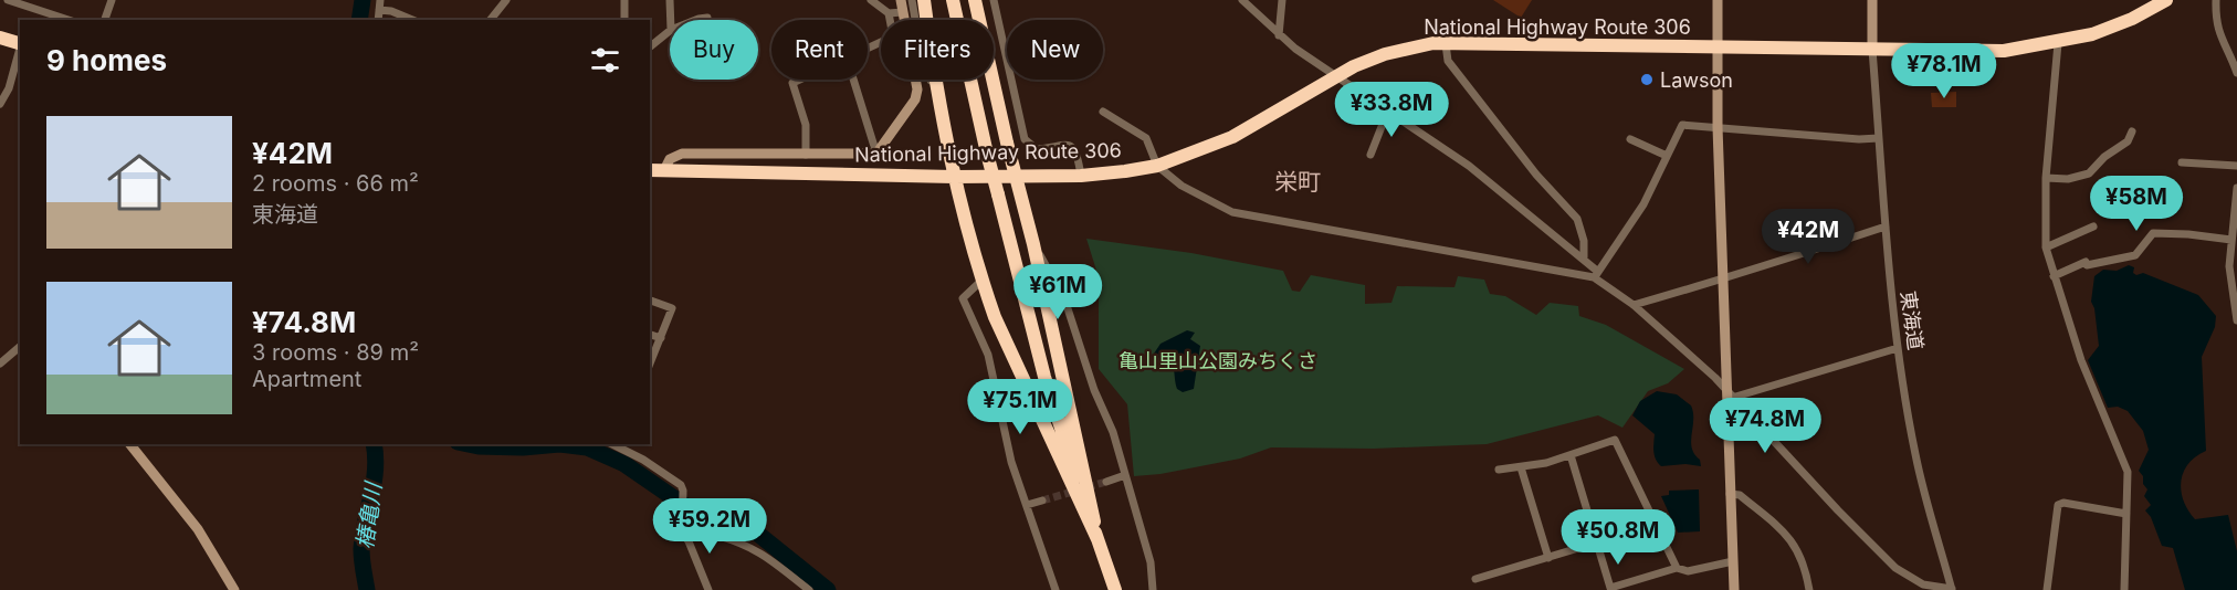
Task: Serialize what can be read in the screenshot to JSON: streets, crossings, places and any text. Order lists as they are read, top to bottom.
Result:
{
  "streets": {
    "highway": ["National Highway Route 306"],
    "street": ["東海道"]
  },
  "crossings": [
    ["National Highway Route 306", "東海道"]
  ],
  "districts": ["栄町"],
  "water": ["椿亀川"],
  "parks": ["亀山里山公園みちくさ"],
  "places": ["Lawson"],
  "page": {
    "chip": [
      "Buy",
      "Rent",
      "Filters",
      "New"
    ],
    "heading": "9 homes",
    "price": [
      "¥78.1M",
      "¥33.8M",
      "¥58M",
      "¥42M",
      "¥61M",
      "¥75.1M",
      "¥74.8M",
      "¥59.2M",
      "¥50.8M"
    ],
    "list": [
      {
        "name": "¥42M",
        "note": "2 rooms · 66 m² · 東海道"
      },
      {
        "name": "¥74.8M",
        "note": "3 rooms · 89 m² · Apartment"
      }
    ]
  }
}
